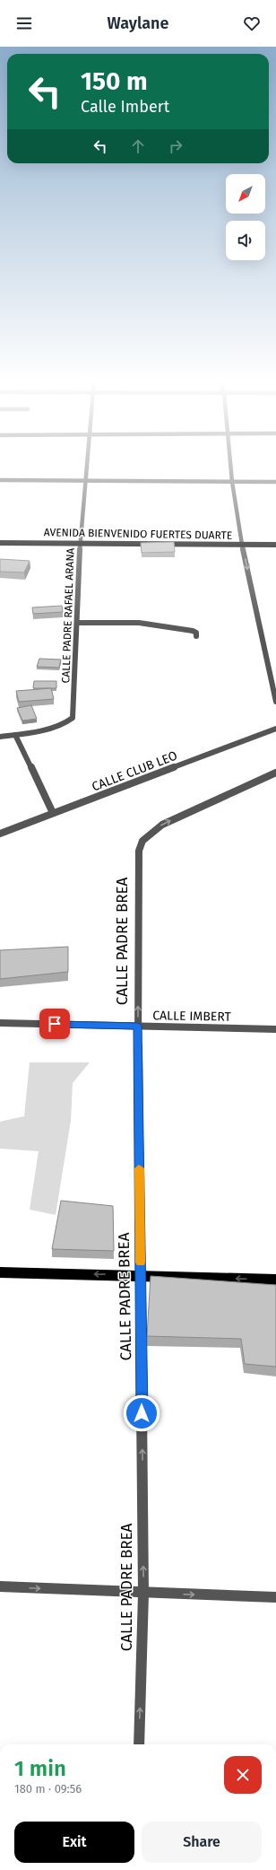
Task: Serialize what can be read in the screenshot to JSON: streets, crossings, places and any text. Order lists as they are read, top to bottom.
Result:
{
  "streets": {
    "main road": ["AVENIDA BIENVENIDO FUERTES DUARTE"],
    "street": [
      "CALLE PADRE RAFAEL ARANA",
      "CALLE CLUB LEO",
      "CALLE PADRE BREA",
      "CALLE IMBERT"
    ]
  },
  "crossings": [
    ["AVENIDA BIENVENIDO FUERTES DUARTE", "CALLE PADRE RAFAEL ARANA"],
    ["CALLE PADRE BREA", "CALLE IMBERT"]
  ],
  "one_way": ["CALLE PADRE BREA"],
  "north": "bottom left",
  "page": {
    "header": "Waylane",
    "turn": ["150 m", "Calle Imbert"],
    "heading": ["1 min", "180 m · 09:56"],
    "buttons": ["Exit", "Share"]
  }
}
